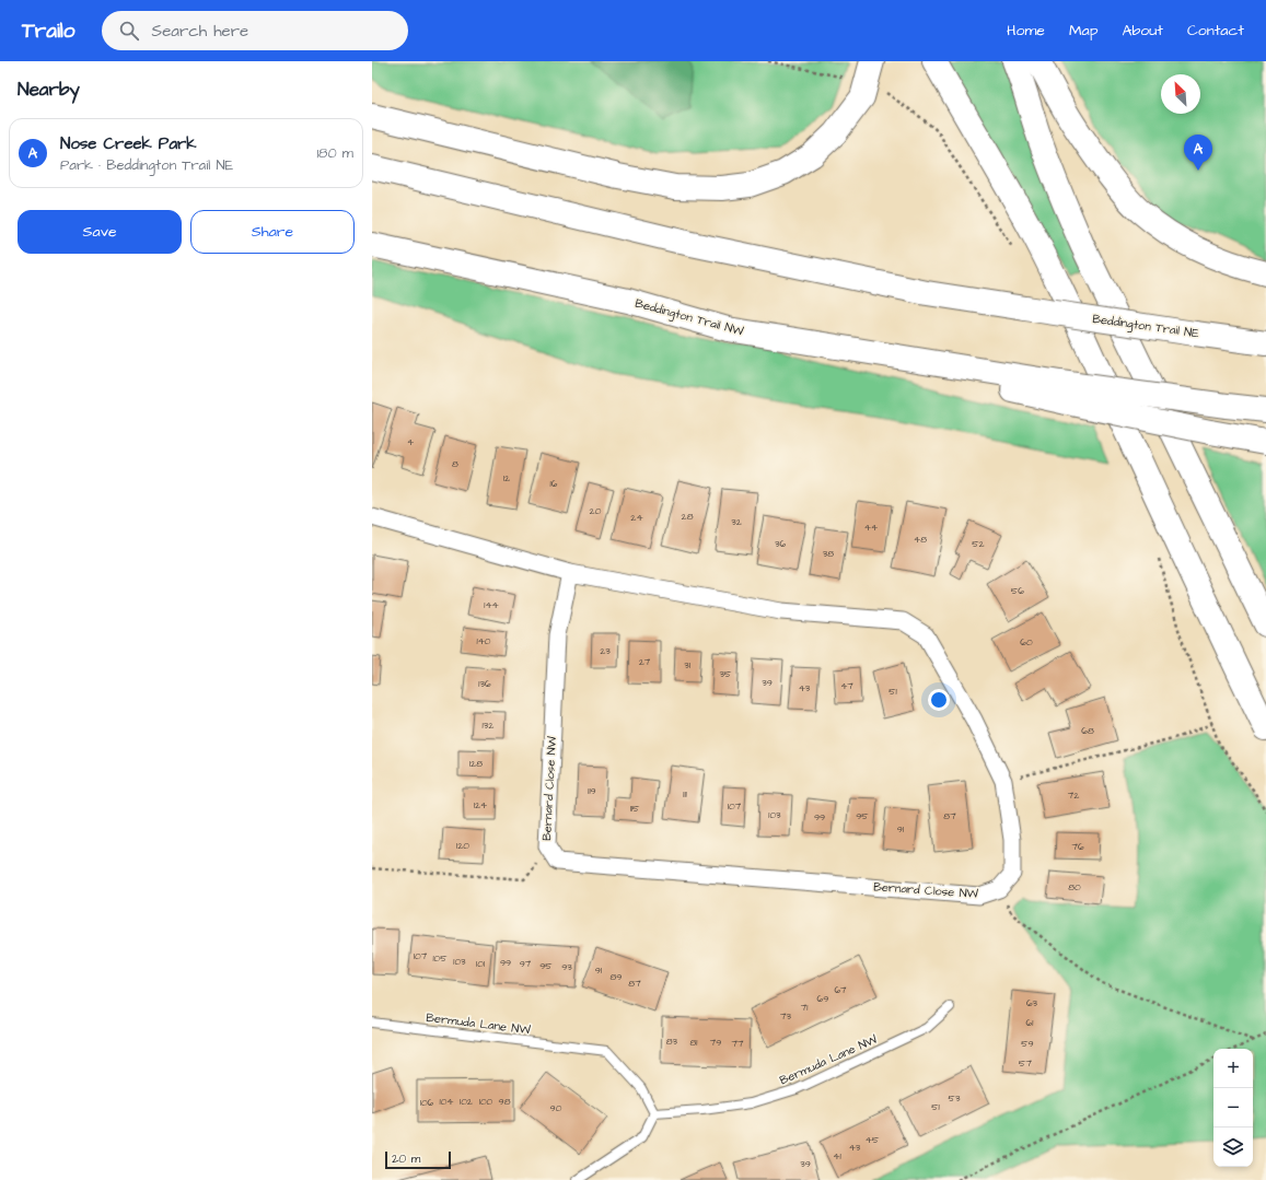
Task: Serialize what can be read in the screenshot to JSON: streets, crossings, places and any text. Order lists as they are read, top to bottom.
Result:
{
  "streets": {
    "main road": ["Beddington Trail NW", "Beddington Trail NE"],
    "street": ["Bernard Close NW"],
    "lane": ["Bermuda Lane NW"]
  },
  "house_numbers": [
    "4",
    "8",
    "12",
    "16",
    "20",
    "28",
    "24",
    "32",
    "44",
    "48",
    "36",
    "52",
    "38",
    "56",
    "144",
    "140",
    "60",
    "23",
    "27",
    "31",
    "35",
    "39",
    "136",
    "47",
    "43",
    "51",
    "132",
    "68",
    "128",
    "119",
    "111",
    "72",
    "124",
    "107",
    "115",
    "103",
    "95",
    "87",
    "99",
    "91",
    "120",
    "76",
    "80",
    "107",
    "105",
    "103",
    "99",
    "101",
    "97",
    "95",
    "93",
    "91",
    "89",
    "87",
    "67",
    "69",
    "63",
    "71",
    "73",
    "61",
    "83",
    "81",
    "79",
    "77",
    "59",
    "57",
    "53",
    "104",
    "102",
    "100",
    "98",
    "106",
    "51",
    "90",
    "45",
    "43",
    "41",
    "39"
  ],
  "scale_bar": "20 m",
  "north": "top left",
  "page": {
    "header": "Trailo",
    "search": "Search here",
    "nav": [
      "Home",
      "Map",
      "About",
      "Contact"
    ],
    "heading": "Nearby",
    "list": [
      {
        "mark": "A",
        "name": "Nose Creek Park",
        "note": "Park · Beddington Trail NE",
        "value": "180 m"
      }
    ],
    "pins": "A",
    "buttons": ["Save", "Share"],
    "map_buttons": ["+", "−"],
    "scale": "20 m"
  }
}
